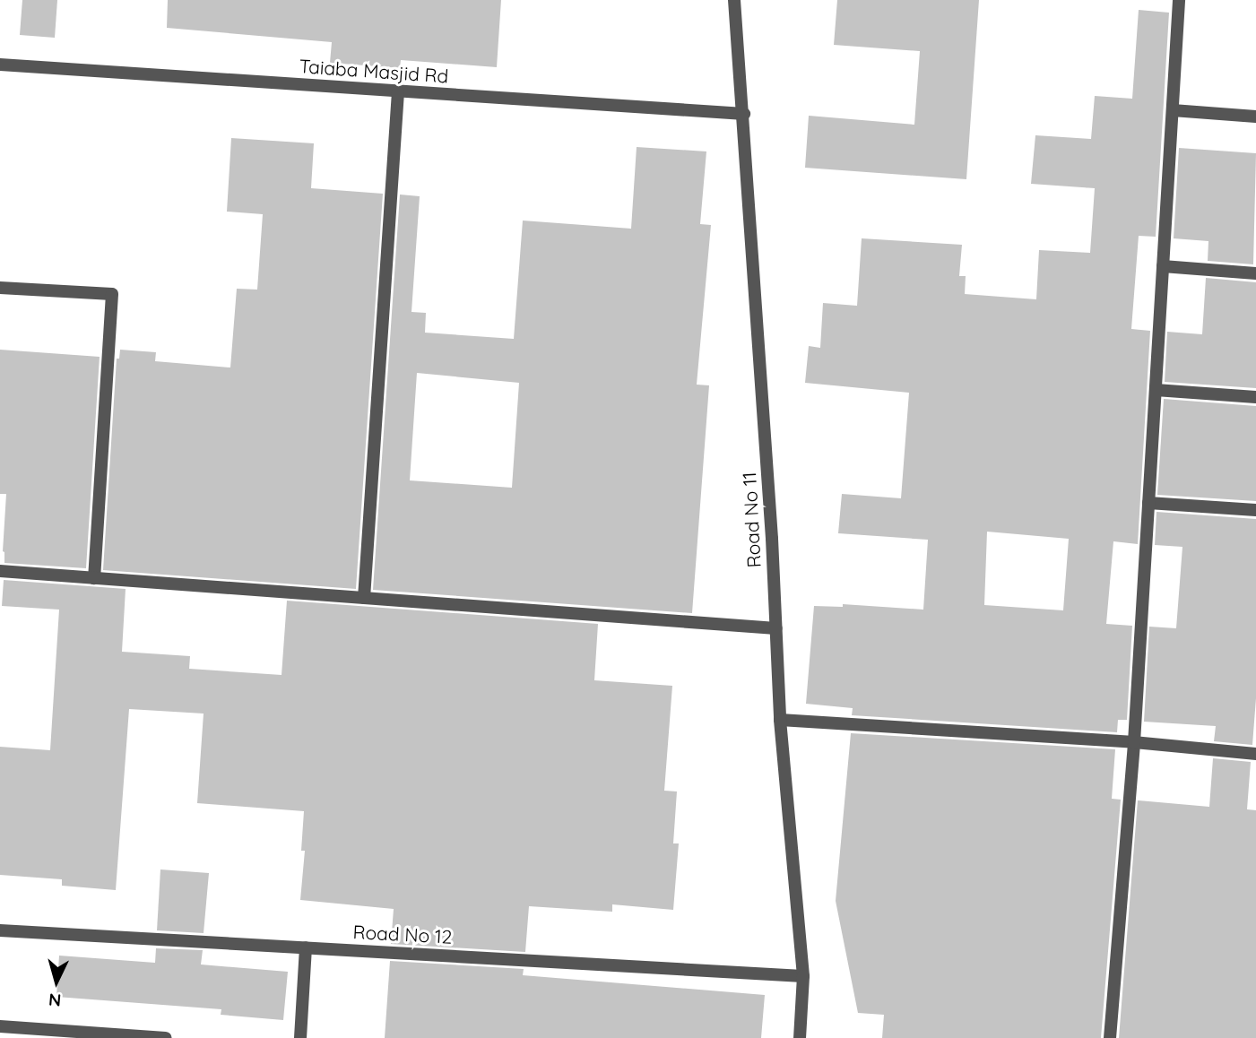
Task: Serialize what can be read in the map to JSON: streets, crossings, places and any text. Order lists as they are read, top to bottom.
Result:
{
  "streets": {
    "street": ["Taiaba Masjid Rd", "Road No 11", "Road No 12"]
  },
  "crossings": [
    ["Taiaba Masjid Rd", "Road No 11"],
    ["Road No 11", "Road No 12"]
  ],
  "north": "bottom"
}
